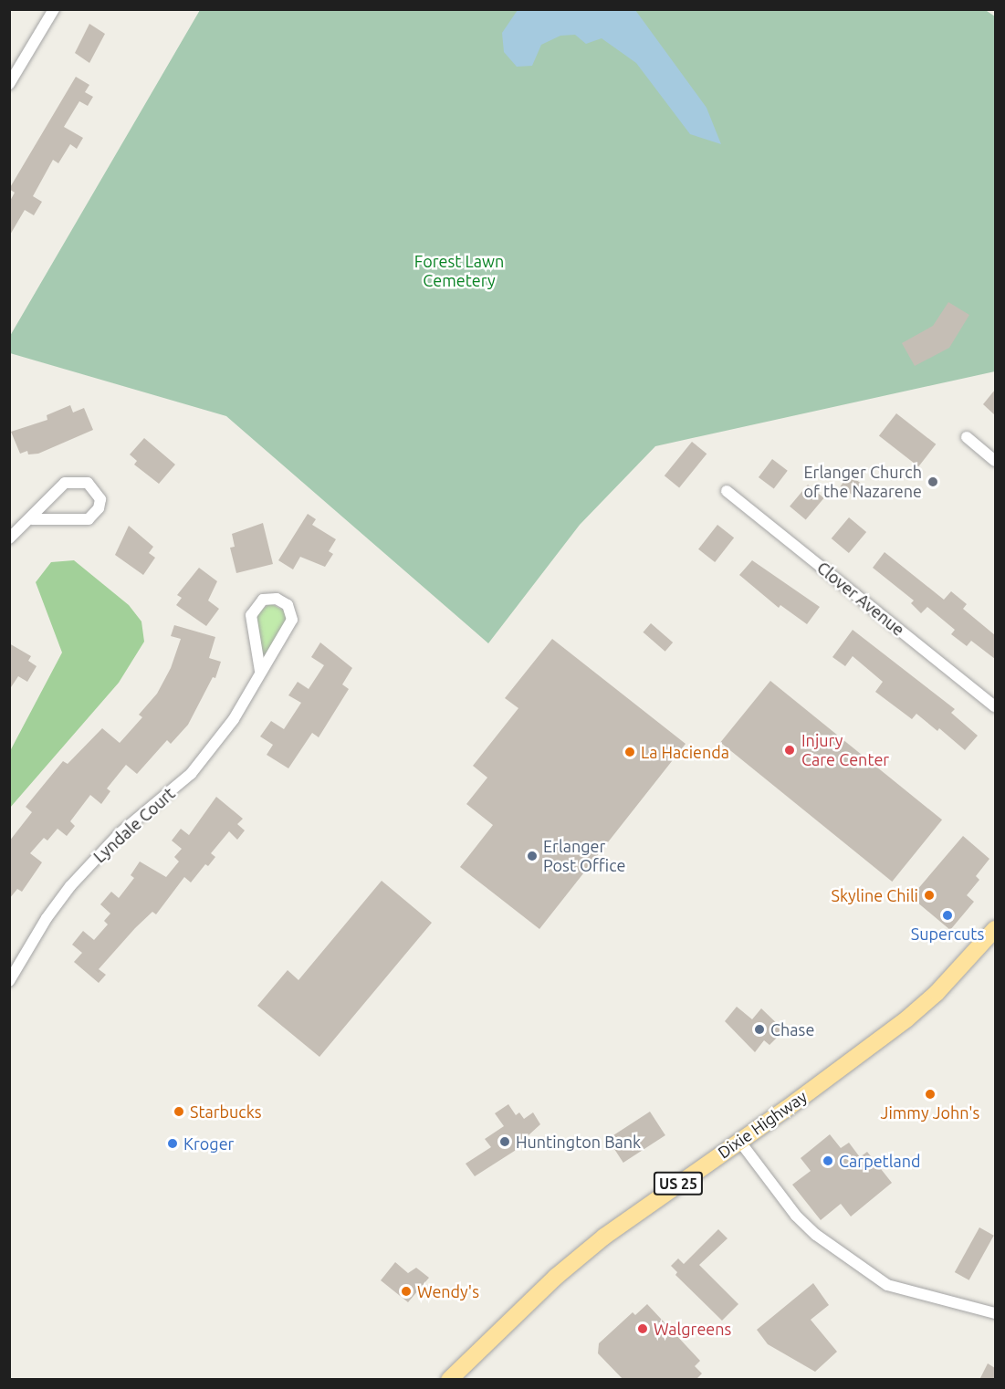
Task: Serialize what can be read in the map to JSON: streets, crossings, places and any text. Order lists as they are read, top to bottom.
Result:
{
  "streets": {
    "main road": ["Dixie Highway", "US 25"],
    "street": ["Clover Avenue", "Lyndale Court"]
  },
  "parks": ["Forest Lawn Cemetery"],
  "places": [
    "Erlanger Church of the Nazarene",
    "Injury Care Center",
    "La Hacienda",
    "Erlanger Post Office",
    "Skyline Chili",
    "Supercuts",
    "Chase",
    "Jimmy John's",
    "Starbucks",
    "Huntington Bank",
    "Kroger",
    "Carpetland",
    "Wendy's",
    "Walgreens"
  ]
}
